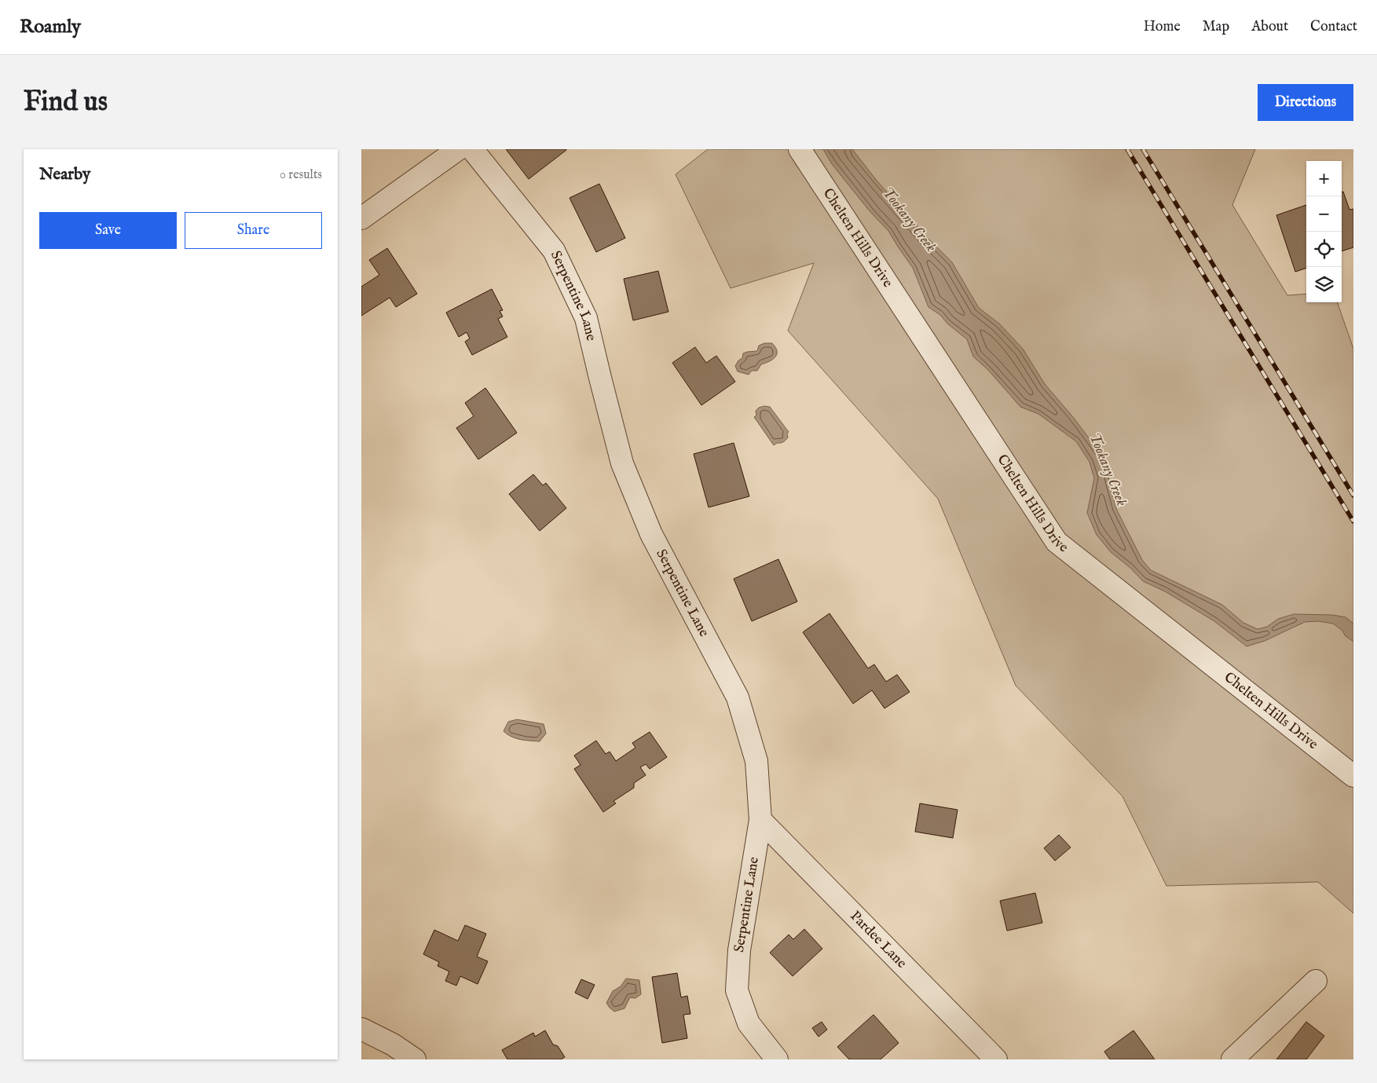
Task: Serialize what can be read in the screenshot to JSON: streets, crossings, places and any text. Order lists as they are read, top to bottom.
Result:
{
  "streets": {
    "street": ["Chelten Hills Drive", "Serpentine Lane", "Pardee Lane"]
  },
  "crossings": [
    ["Serpentine Lane", "Pardee Lane"]
  ],
  "water": ["Tookany Creek"],
  "page": {
    "header": "Roamly",
    "nav": [
      "Home",
      "Map",
      "About",
      "Contact"
    ],
    "buttons": [
      "Directions",
      ["Save", "Share"]
    ],
    "title": "Find us",
    "heading": ["Nearby", "0 results"],
    "map_buttons": ["+", "−"]
  }
}
